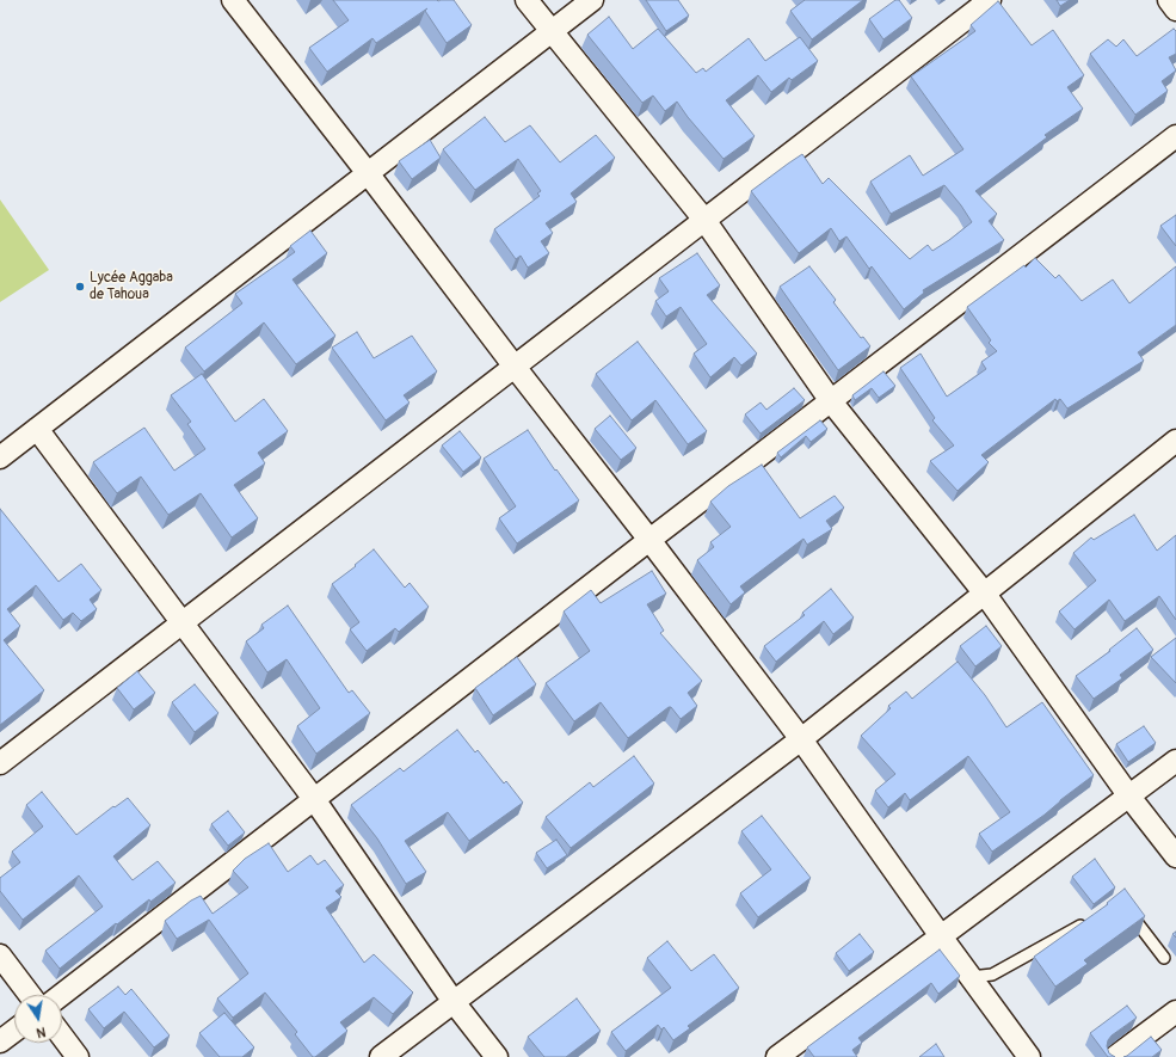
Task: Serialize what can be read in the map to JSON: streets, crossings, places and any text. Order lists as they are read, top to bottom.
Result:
{
  "places": ["Lycée Aggaba de Tahoua"],
  "north": "bottom"
}
